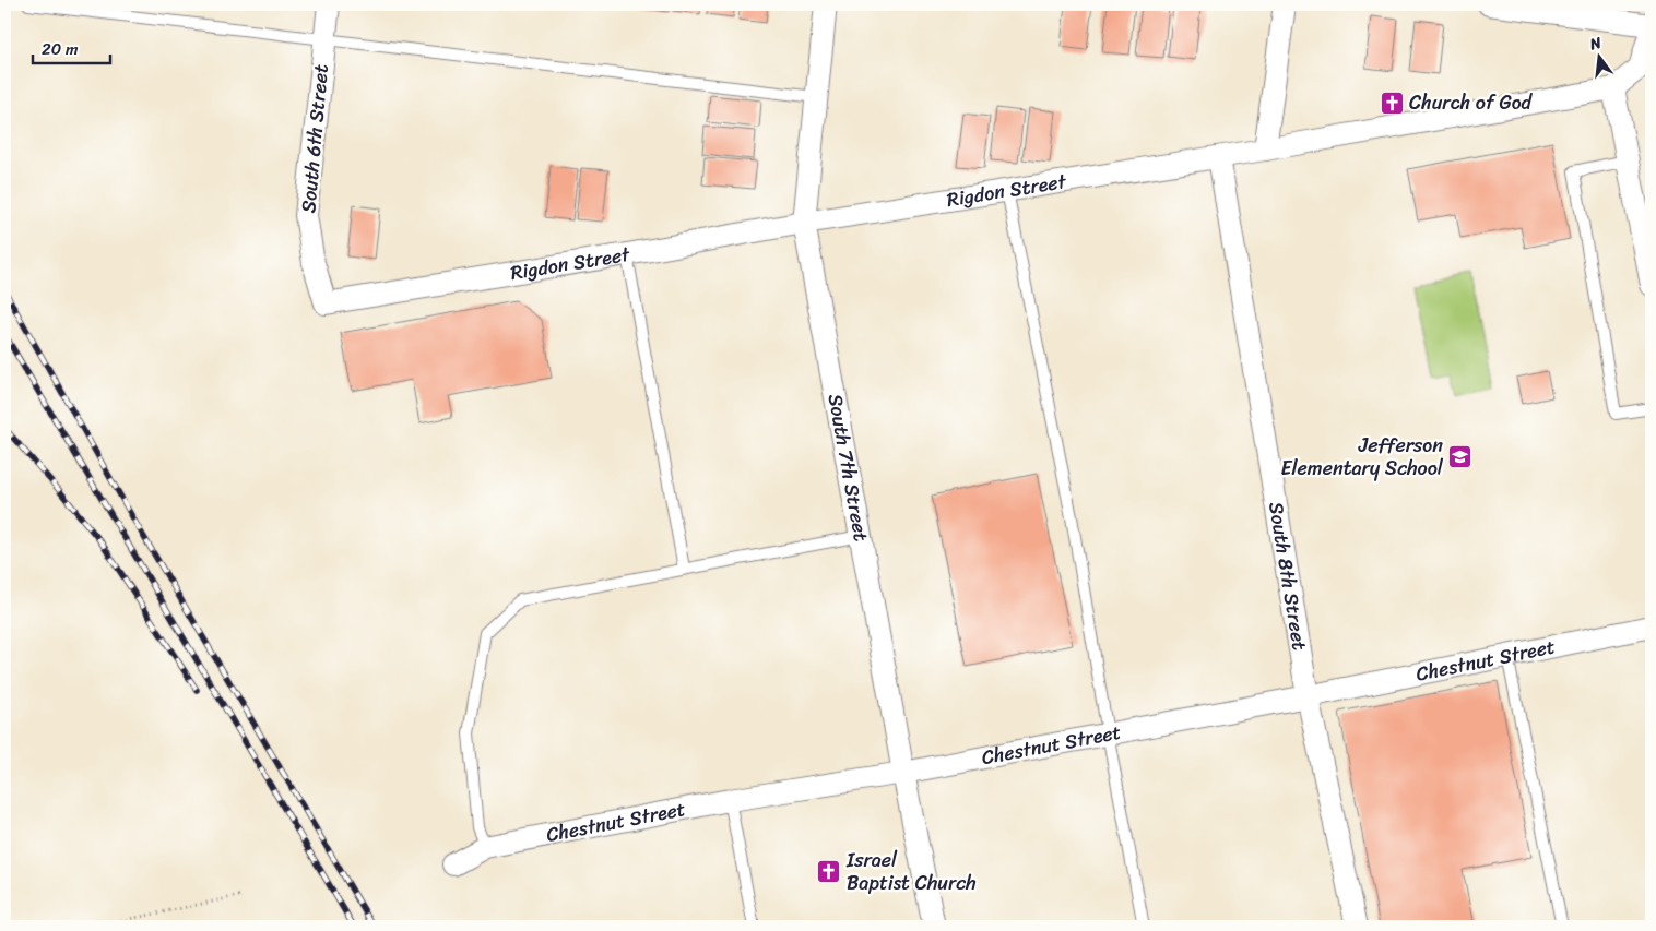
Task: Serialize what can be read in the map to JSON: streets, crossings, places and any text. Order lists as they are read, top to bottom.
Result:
{
  "streets": {
    "street": [
      "South 6th Street",
      "Rigdon Street",
      "South 7th Street",
      "South 8th Street",
      "Chestnut Street"
    ]
  },
  "crossings": [
    ["South 6th Street", "Rigdon Street"],
    ["Rigdon Street", "South 7th Street"],
    ["Rigdon Street", "South 8th Street"],
    ["South 7th Street", "Chestnut Street"],
    ["South 8th Street", "Chestnut Street"]
  ],
  "places": {
    "church": ["Church of God", "Israel Baptist Church"],
    "school or university": ["Jefferson Elementary School"]
  },
  "scale_bar": "20 m",
  "north": "top"
}
